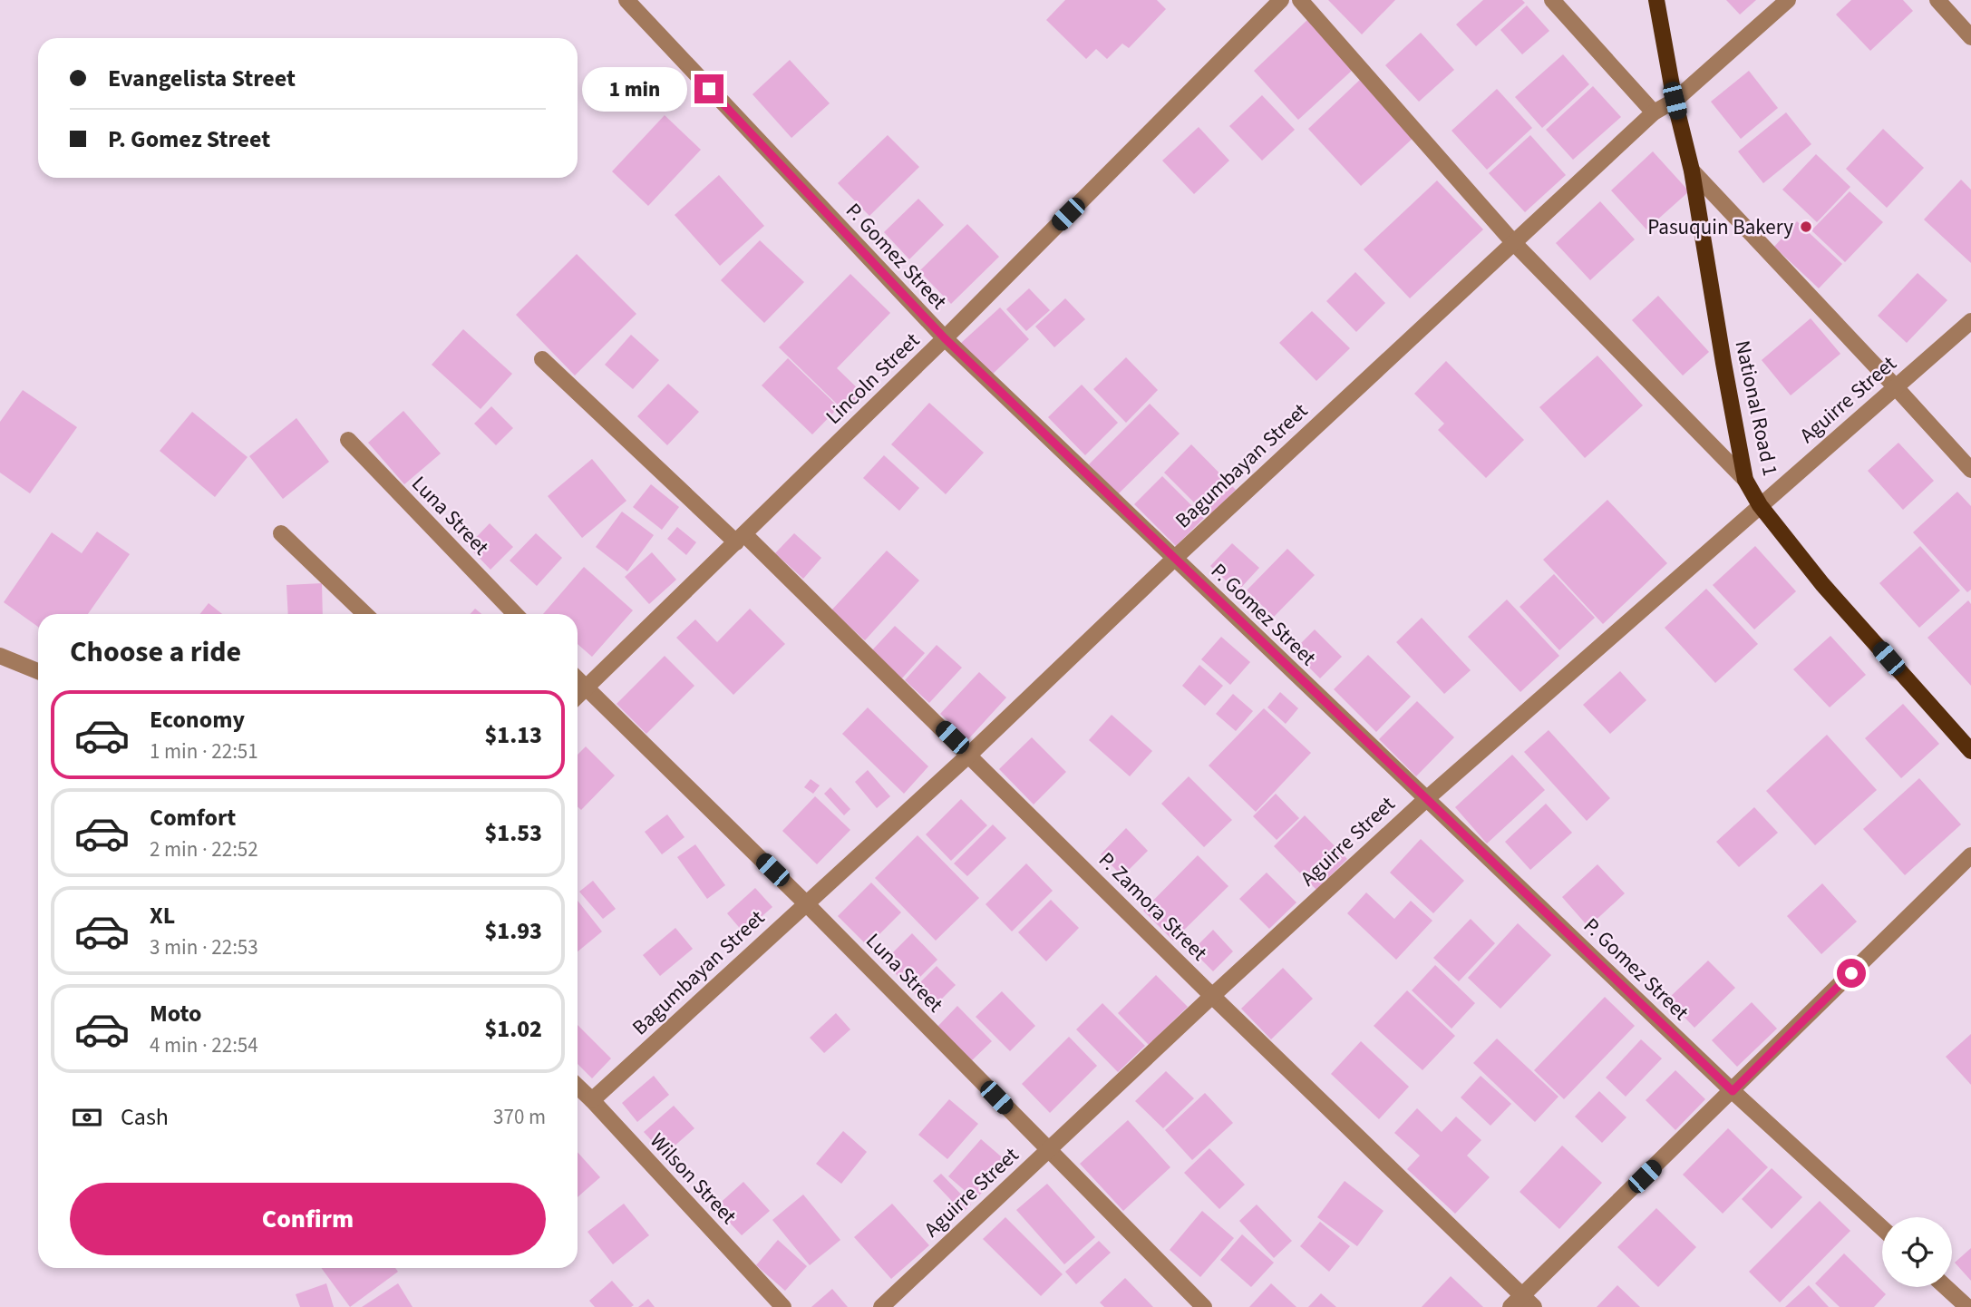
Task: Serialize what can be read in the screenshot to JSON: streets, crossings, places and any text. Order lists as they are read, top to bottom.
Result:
{
  "streets": {
    "main road": ["National Road 1"],
    "street": [
      "P. Gomez Street",
      "Lincoln Street",
      "Aguirre Street",
      "Bagumbayan Street",
      "Luna Street",
      "P. Zamora Street",
      "Wilson Street"
    ]
  },
  "crossings": [
    ["P. Gomez Street", "Lincoln Street"],
    ["P. Gomez Street", "Aguirre Street"],
    ["P. Gomez Street", "Bagumbayan Street"],
    ["Lincoln Street", "Luna Street"],
    ["Lincoln Street", "P. Zamora Street"],
    ["Aguirre Street", "National Road 1"],
    ["Aguirre Street", "Luna Street"],
    ["Aguirre Street", "P. Zamora Street"],
    ["National Road 1", "Bagumbayan Street"],
    ["Bagumbayan Street", "Luna Street"],
    ["Bagumbayan Street", "P. Zamora Street"],
    ["Bagumbayan Street", "Wilson Street"]
  ],
  "places": ["Pasuquin Bakery"],
  "page": {
    "banner": ["Evangelista Street", "P. Gomez Street"],
    "bubble": "1 min",
    "heading": "Choose a ride",
    "list": [
      {
        "name": "Economy",
        "note": "1 min · 22:51",
        "value": "$1.13"
      },
      {
        "name": "Comfort",
        "note": "2 min · 22:52",
        "value": "$1.53"
      },
      {
        "name": "XL",
        "note": "3 min · 22:53",
        "value": "$1.93"
      },
      {
        "name": "Moto",
        "note": "4 min · 22:54",
        "value": "$1.02"
      }
    ],
    "pay": ["Cash", "370 m"],
    "buttons": "Confirm"
  }
}
